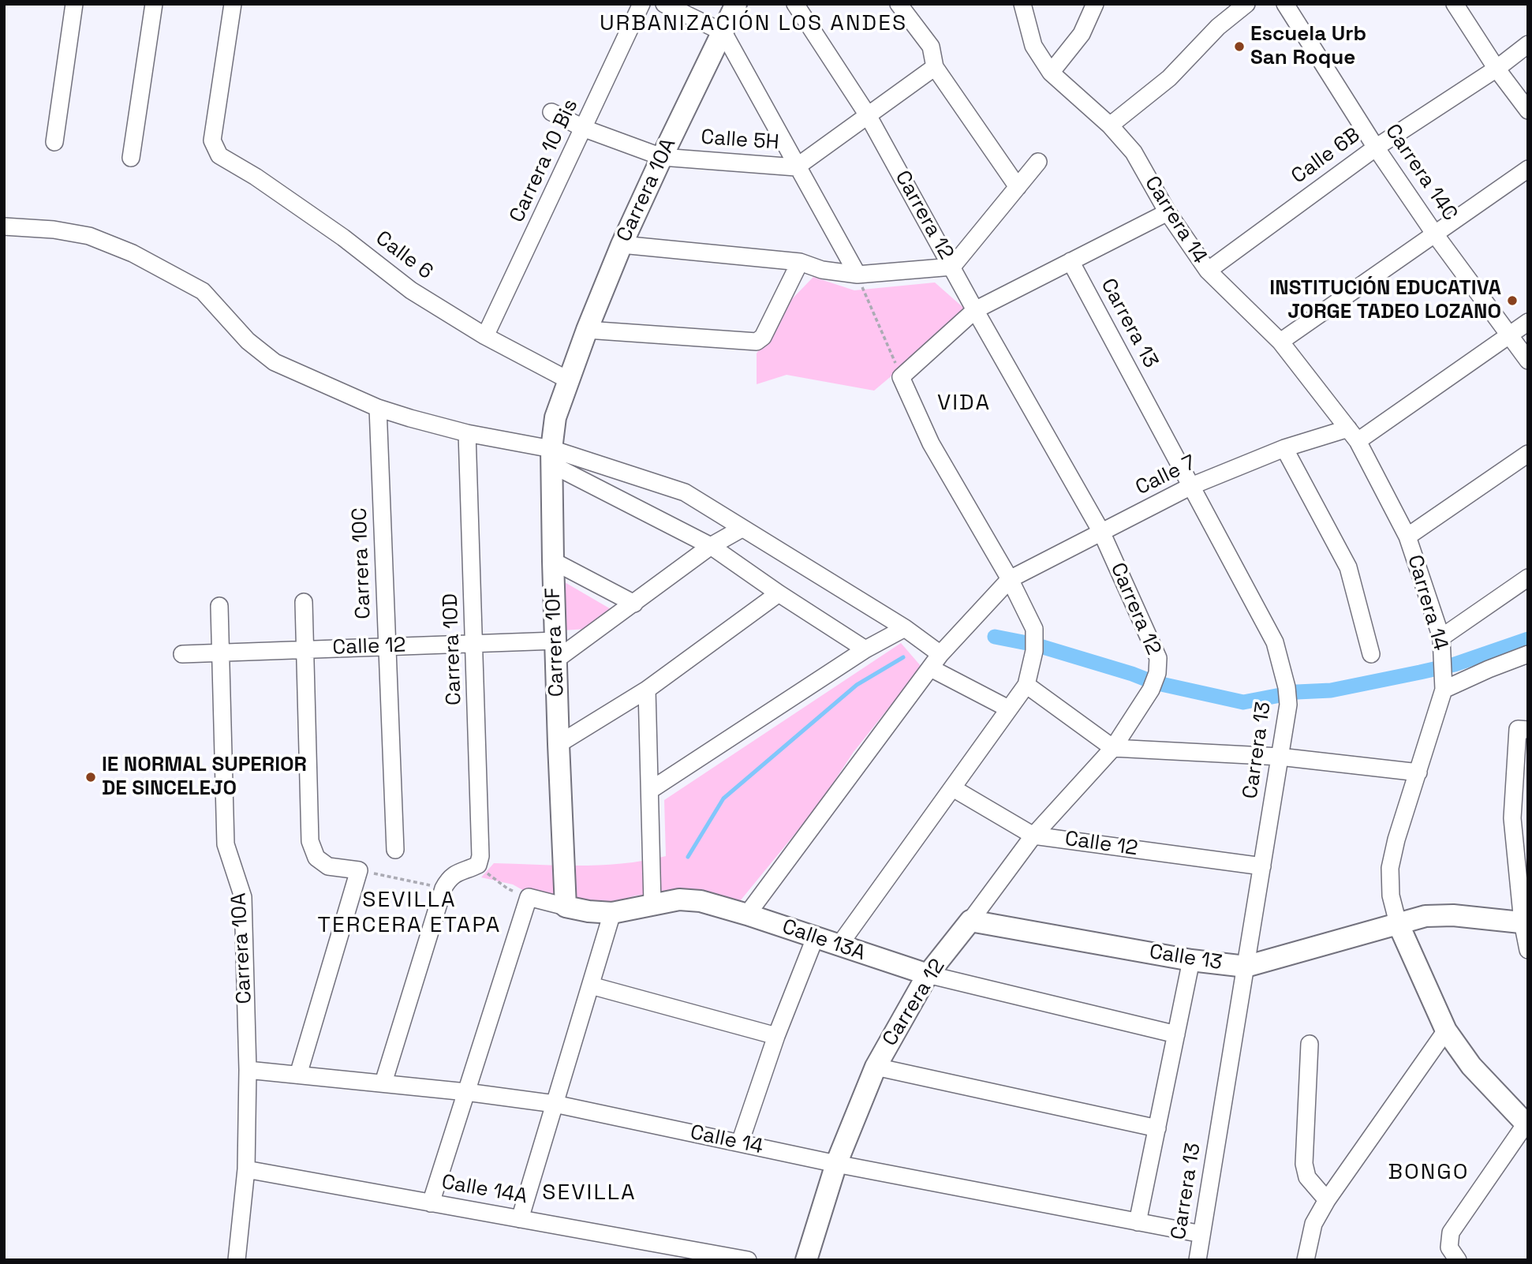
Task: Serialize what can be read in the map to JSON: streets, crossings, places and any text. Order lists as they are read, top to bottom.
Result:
{
  "streets": {
    "street": [
      "Calle 5H",
      "Calle 6B",
      "Carrera 10 Bis",
      "Carrera 14C",
      "Carrera 10A",
      "Carrera 12",
      "Carrera 14",
      "Calle 6",
      "Carrera 13",
      "Calle 7",
      "Carrera 10C",
      "Carrera 10F",
      "Calle 12",
      "Carrera 10D",
      "Calle 13A",
      "Calle 13",
      "Calle 14",
      "Calle 14A"
    ]
  },
  "crossings": [
    ["Calle 5H", "Carrera 10 Bis"],
    ["Calle 5H", "Carrera 10A"],
    ["Calle 5H", "Carrera 12"],
    ["Calle 6B", "Carrera 14C"],
    ["Calle 6B", "Carrera 14"],
    ["Carrera 10 Bis", "Calle 6"],
    ["Carrera 14C", "Calle 7"],
    ["Carrera 10A", "Calle 6"],
    ["Carrera 10A", "Carrera 10F"],
    ["Carrera 10A", "Calle 12"],
    ["Carrera 10A", "Calle 14"],
    ["Carrera 10A", "Calle 14A"],
    ["Carrera 12", "Calle 7"],
    ["Carrera 12", "Calle 12"],
    ["Carrera 12", "Calle 13A"],
    ["Carrera 12", "Calle 13"],
    ["Carrera 12", "Calle 14"],
    ["Carrera 14", "Calle 7"],
    ["Carrera 14", "Calle 13"],
    ["Calle 6", "Carrera 10F"],
    ["Carrera 13", "Calle 7"],
    ["Carrera 13", "Calle 12"],
    ["Carrera 13", "Calle 13"],
    ["Carrera 13", "Calle 14"],
    ["Calle 7", "Calle 13A"],
    ["Carrera 10C", "Calle 12"],
    ["Carrera 10F", "Calle 12"],
    ["Carrera 10F", "Calle 13A"],
    ["Calle 12", "Carrera 10D"]
  ],
  "districts": [
    "URBANIZACIÓN LOS ANDES",
    "VIDA",
    "SEVILLA TERCERA ETAPA",
    "BONGO",
    "SEVILLA"
  ],
  "places": ["Escuela Urb San Roque", "INSTITUCIÓN EDUCATIVA JORGE TADEO LOZANO", "IE NORMAL SUPERIOR DE SINCELEJO"]
}
